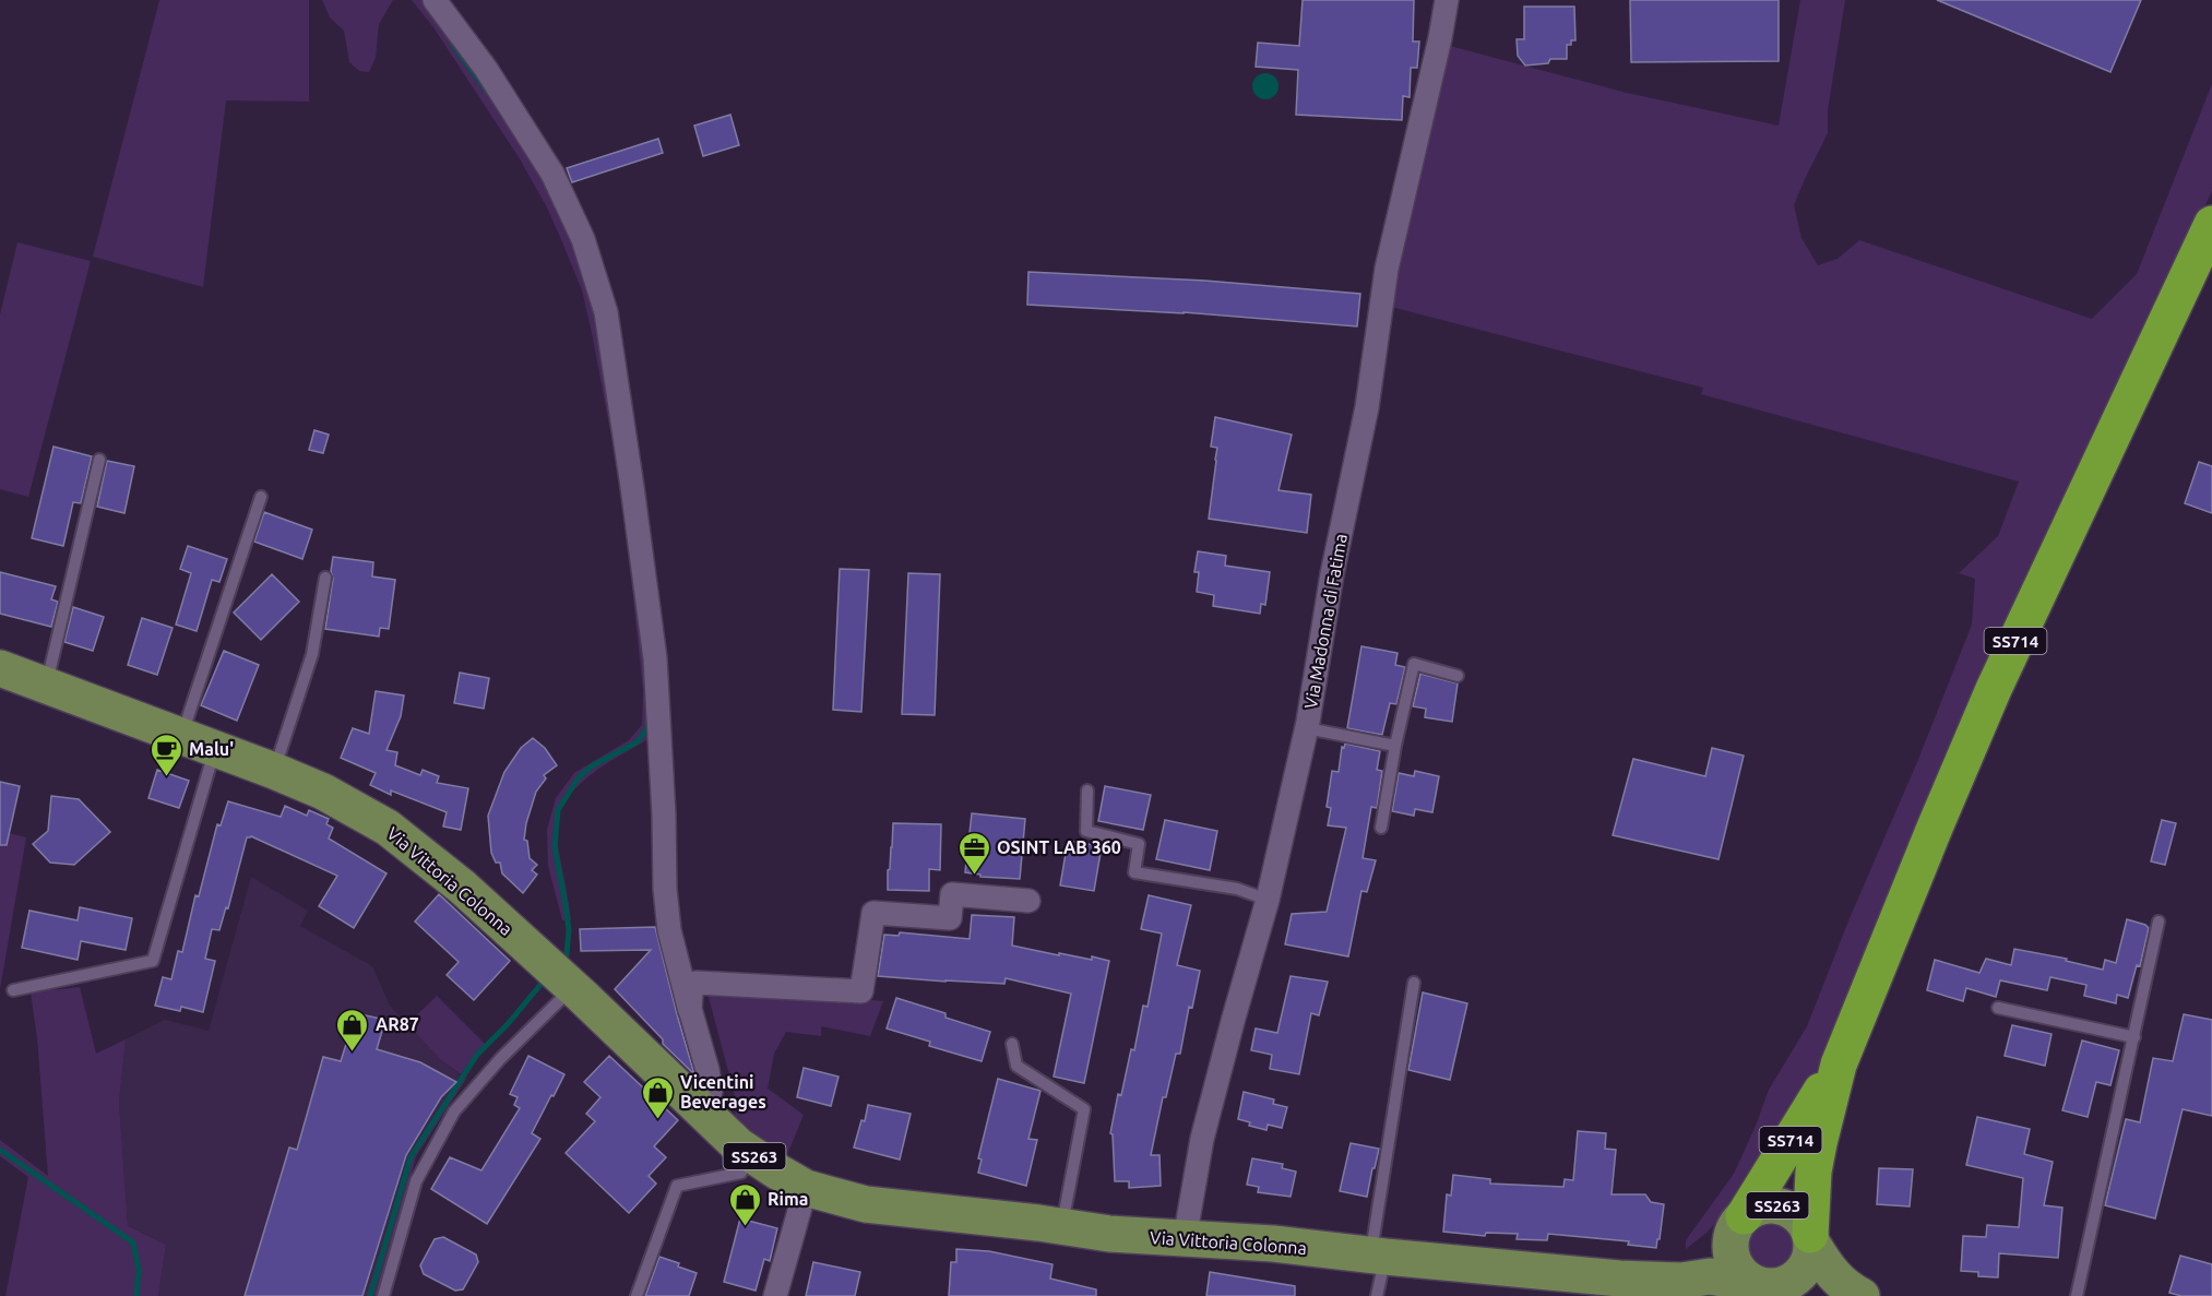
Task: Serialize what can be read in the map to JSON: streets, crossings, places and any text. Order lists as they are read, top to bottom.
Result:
{
  "streets": {
    "highway": ["SS714"],
    "main road": ["Via Vittoria Colonna", "SS263"],
    "street": ["Via Madonna di Fatima"]
  },
  "crossings": [
    ["Via Madonna di Fatima", "Via Vittoria Colonna"],
    ["SS714", "Via Vittoria Colonna"],
    ["SS714", "SS263"],
    ["Via Vittoria Colonna", "SS263"]
  ],
  "places": {
    "cafe": ["Malu'"],
    "office": ["OSINT LAB 360"],
    "shop": ["AR87", "Vicentini Beverages", "Rima"]
  }
}
